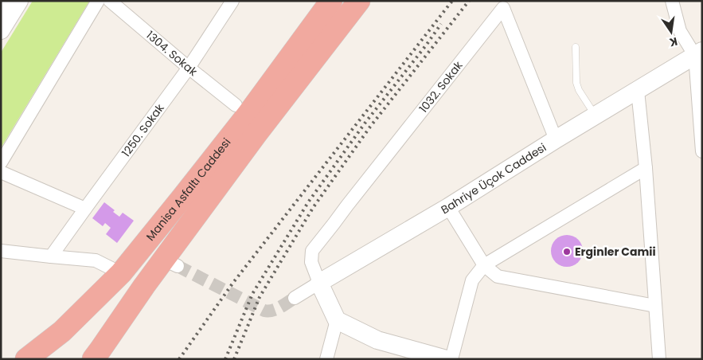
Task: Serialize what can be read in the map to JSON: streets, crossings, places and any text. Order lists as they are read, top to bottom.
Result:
{
  "streets": {
    "highway": ["Manisa Asfaltı Caddesi"],
    "street": [
      "1304. Sokak",
      "1032. Sokak",
      "1250. Sokak",
      "Bahriye Üçok Caddesi"
    ]
  },
  "crossings": [
    ["1304. Sokak", "1250. Sokak"],
    ["1032. Sokak", "Bahriye Üçok Caddesi"]
  ],
  "places": ["Erginler Camii"],
  "north": "bottom"
}
